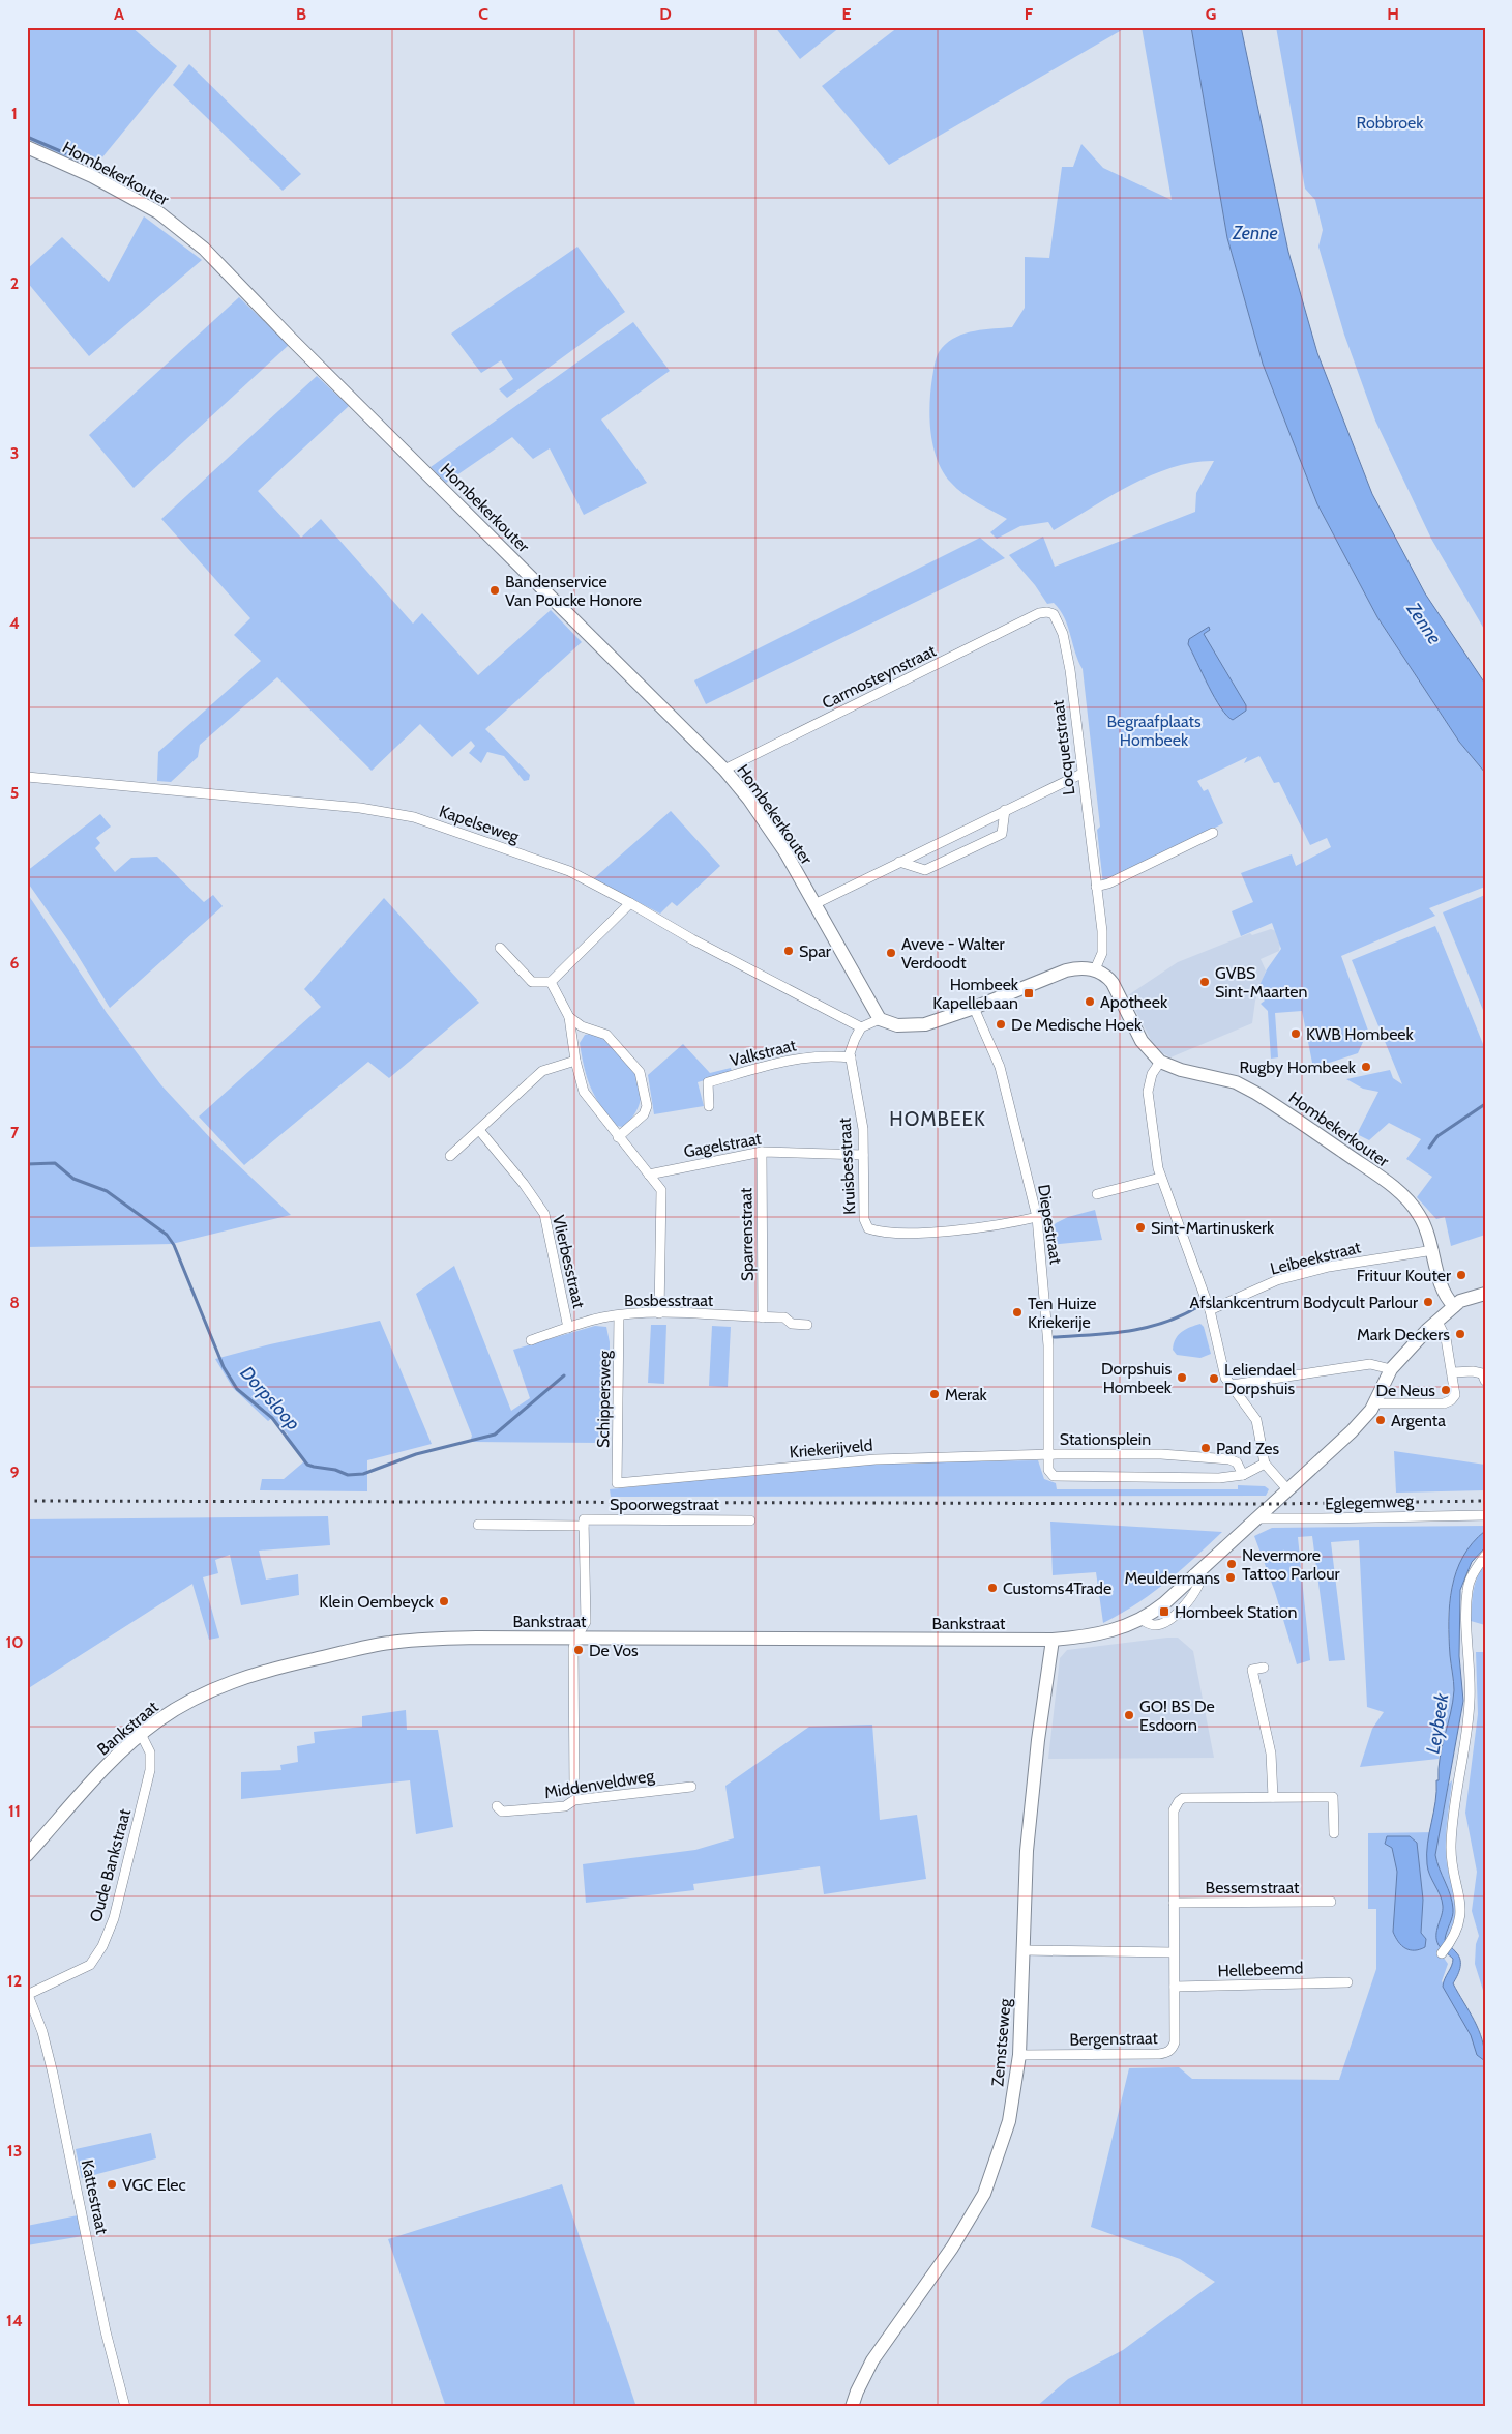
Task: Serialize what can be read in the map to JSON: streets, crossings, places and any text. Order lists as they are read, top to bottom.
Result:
{
  "streets": {
    "street": [
      "Hombekerkouter",
      "Carmosteynstraat",
      "Locquetstraat",
      "Kapelseweg",
      "Valkstraat",
      "Gagelstraat",
      "Kruisbesstraat",
      "Diepestraat",
      "Sparrenstraat",
      "Leibeekstraat",
      "Vlierbesstraat",
      "Bosbesstraat",
      "Schippersweg",
      "Stationsplein",
      "Kriekerijveld",
      "Eglegemweg",
      "Spoorwegstraat",
      "Bankstraat",
      "Middenveldweg",
      "Oude Bankstraat",
      "Bessemstraat",
      "Hellebeemd",
      "Bergenstraat",
      "Zemstseweg",
      "Kattestraat"
    ]
  },
  "crossings": [
    ["Hombekerkouter", "Carmosteynstraat"],
    ["Hombekerkouter", "Locquetstraat"],
    ["Hombekerkouter", "Leibeekstraat"],
    ["Hombekerkouter", "Bankstraat"],
    ["Carmosteynstraat", "Locquetstraat"],
    ["Kapelseweg", "Kruisbesstraat"],
    ["Valkstraat", "Kruisbesstraat"],
    ["Gagelstraat", "Kruisbesstraat"],
    ["Gagelstraat", "Sparrenstraat"],
    ["Kruisbesstraat", "Diepestraat"],
    ["Diepestraat", "Stationsplein"],
    ["Diepestraat", "Kriekerijveld"],
    ["Sparrenstraat", "Bosbesstraat"],
    ["Vlierbesstraat", "Bosbesstraat"],
    ["Bosbesstraat", "Schippersweg"],
    ["Schippersweg", "Kriekerijveld"],
    ["Stationsplein", "Kriekerijveld"],
    ["Eglegemweg", "Bankstraat"],
    ["Bankstraat", "Middenveldweg"],
    ["Bankstraat", "Oude Bankstraat"],
    ["Bankstraat", "Zemstseweg"],
    ["Oude Bankstraat", "Kattestraat"],
    ["Bessemstraat", "Bergenstraat"],
    ["Hellebeemd", "Bergenstraat"],
    ["Bergenstraat", "Zemstseweg"]
  ],
  "districts": ["HOMBEEK"],
  "water": ["Zenne", "Dorpsloop", "Leybeek"],
  "parks": ["Robbroek", "Begraafplaats Hombeek"],
  "places": {
    "other": [
      "Bandenservice Van Poucke Honore",
      "Spar",
      "Aveve - Walter Verdoodt",
      "GVBS Sint-Maarten",
      "Apotheek",
      "De Medische Hoek",
      "KWB Hombeek",
      "Rugby Hombeek",
      "Sint-Martinuskerk",
      "Frituur Kouter",
      "Afslankcentrum Bodycult Parlour",
      "Ten Huize Kriekerije",
      "Mark Deckers",
      "Dorpshuis Hombeek",
      "Leliendael Dorpshuis",
      "De Neus",
      "Merak",
      "Argenta",
      "Pand Zes",
      "Nevermore Tattoo Parlour",
      "Meuldermans",
      "Customs4Trade",
      "Klein Oembeyck",
      "De Vos",
      "GO! BS De Esdoorn",
      "VGC Elec"
    ],
    "transit": ["Hombeek Kapellebaan", "Hombeek Station"]
  },
  "grid": {
    "columns": [
      "A",
      "B",
      "C",
      "D",
      "E",
      "F",
      "G",
      "H"
    ],
    "rows": [
      "1",
      "2",
      "3",
      "4",
      "5",
      "6",
      "7",
      "8",
      "9",
      "10",
      "11",
      "12",
      "13",
      "14"
    ]
  }
}
